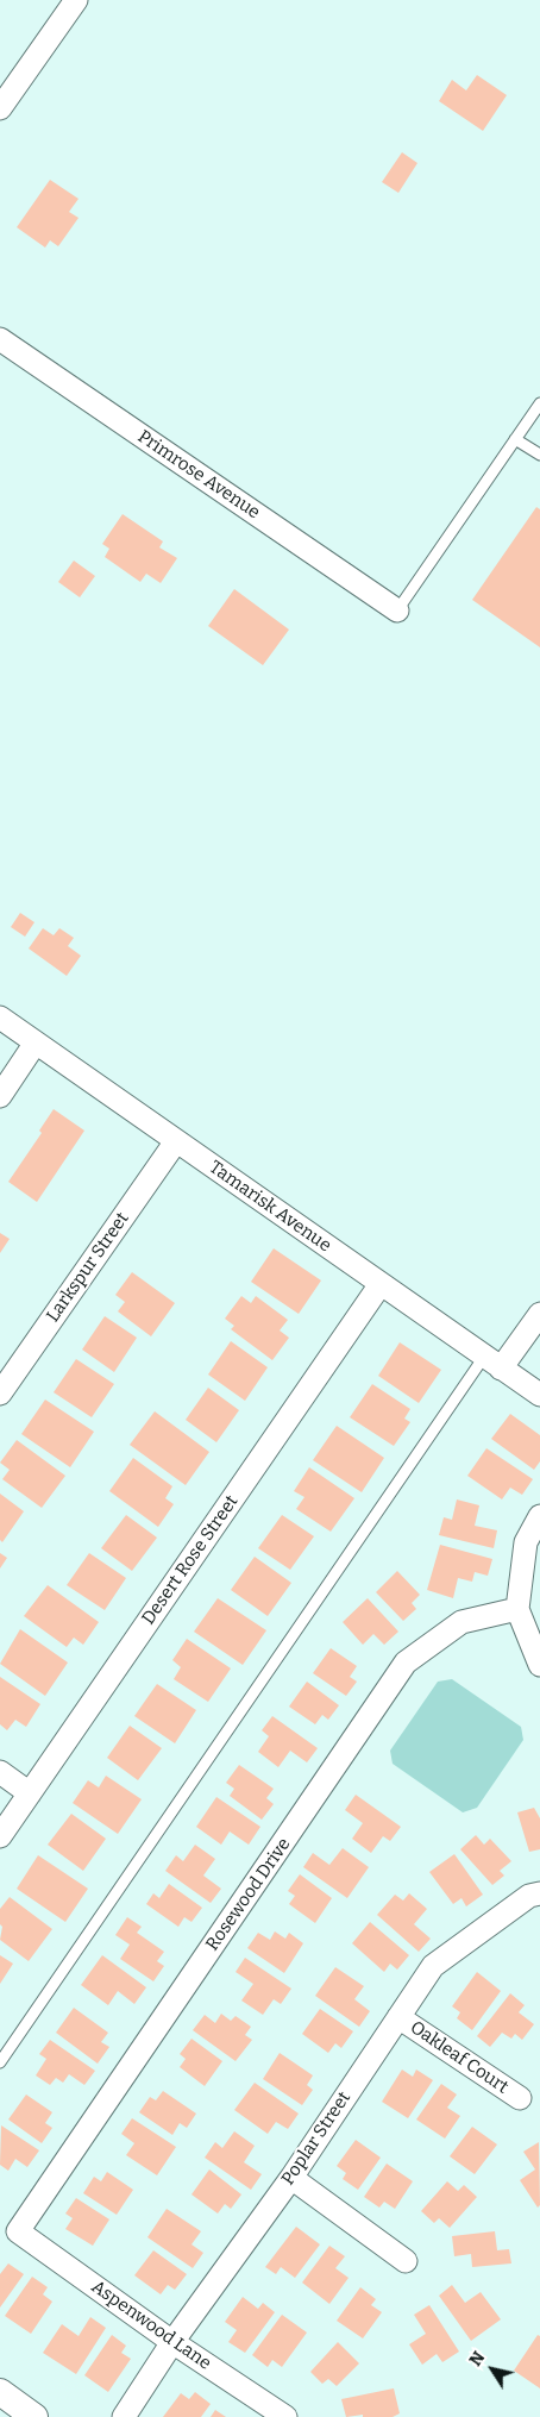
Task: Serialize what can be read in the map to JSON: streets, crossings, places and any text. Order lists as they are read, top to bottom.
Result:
{
  "streets": {
    "street": [
      "Primrose Avenue",
      "Tamarisk Avenue",
      "Larkspur Street",
      "Desert Rose Street",
      "Rosewood Drive",
      "Oakleaf Court",
      "Poplar Street",
      "Aspenwood Lane"
    ]
  },
  "crossings": [
    ["Tamarisk Avenue", "Larkspur Street"],
    ["Tamarisk Avenue", "Desert Rose Street"],
    ["Rosewood Drive", "Aspenwood Lane"],
    ["Oakleaf Court", "Poplar Street"],
    ["Poplar Street", "Aspenwood Lane"]
  ],
  "north": "top left"
}
